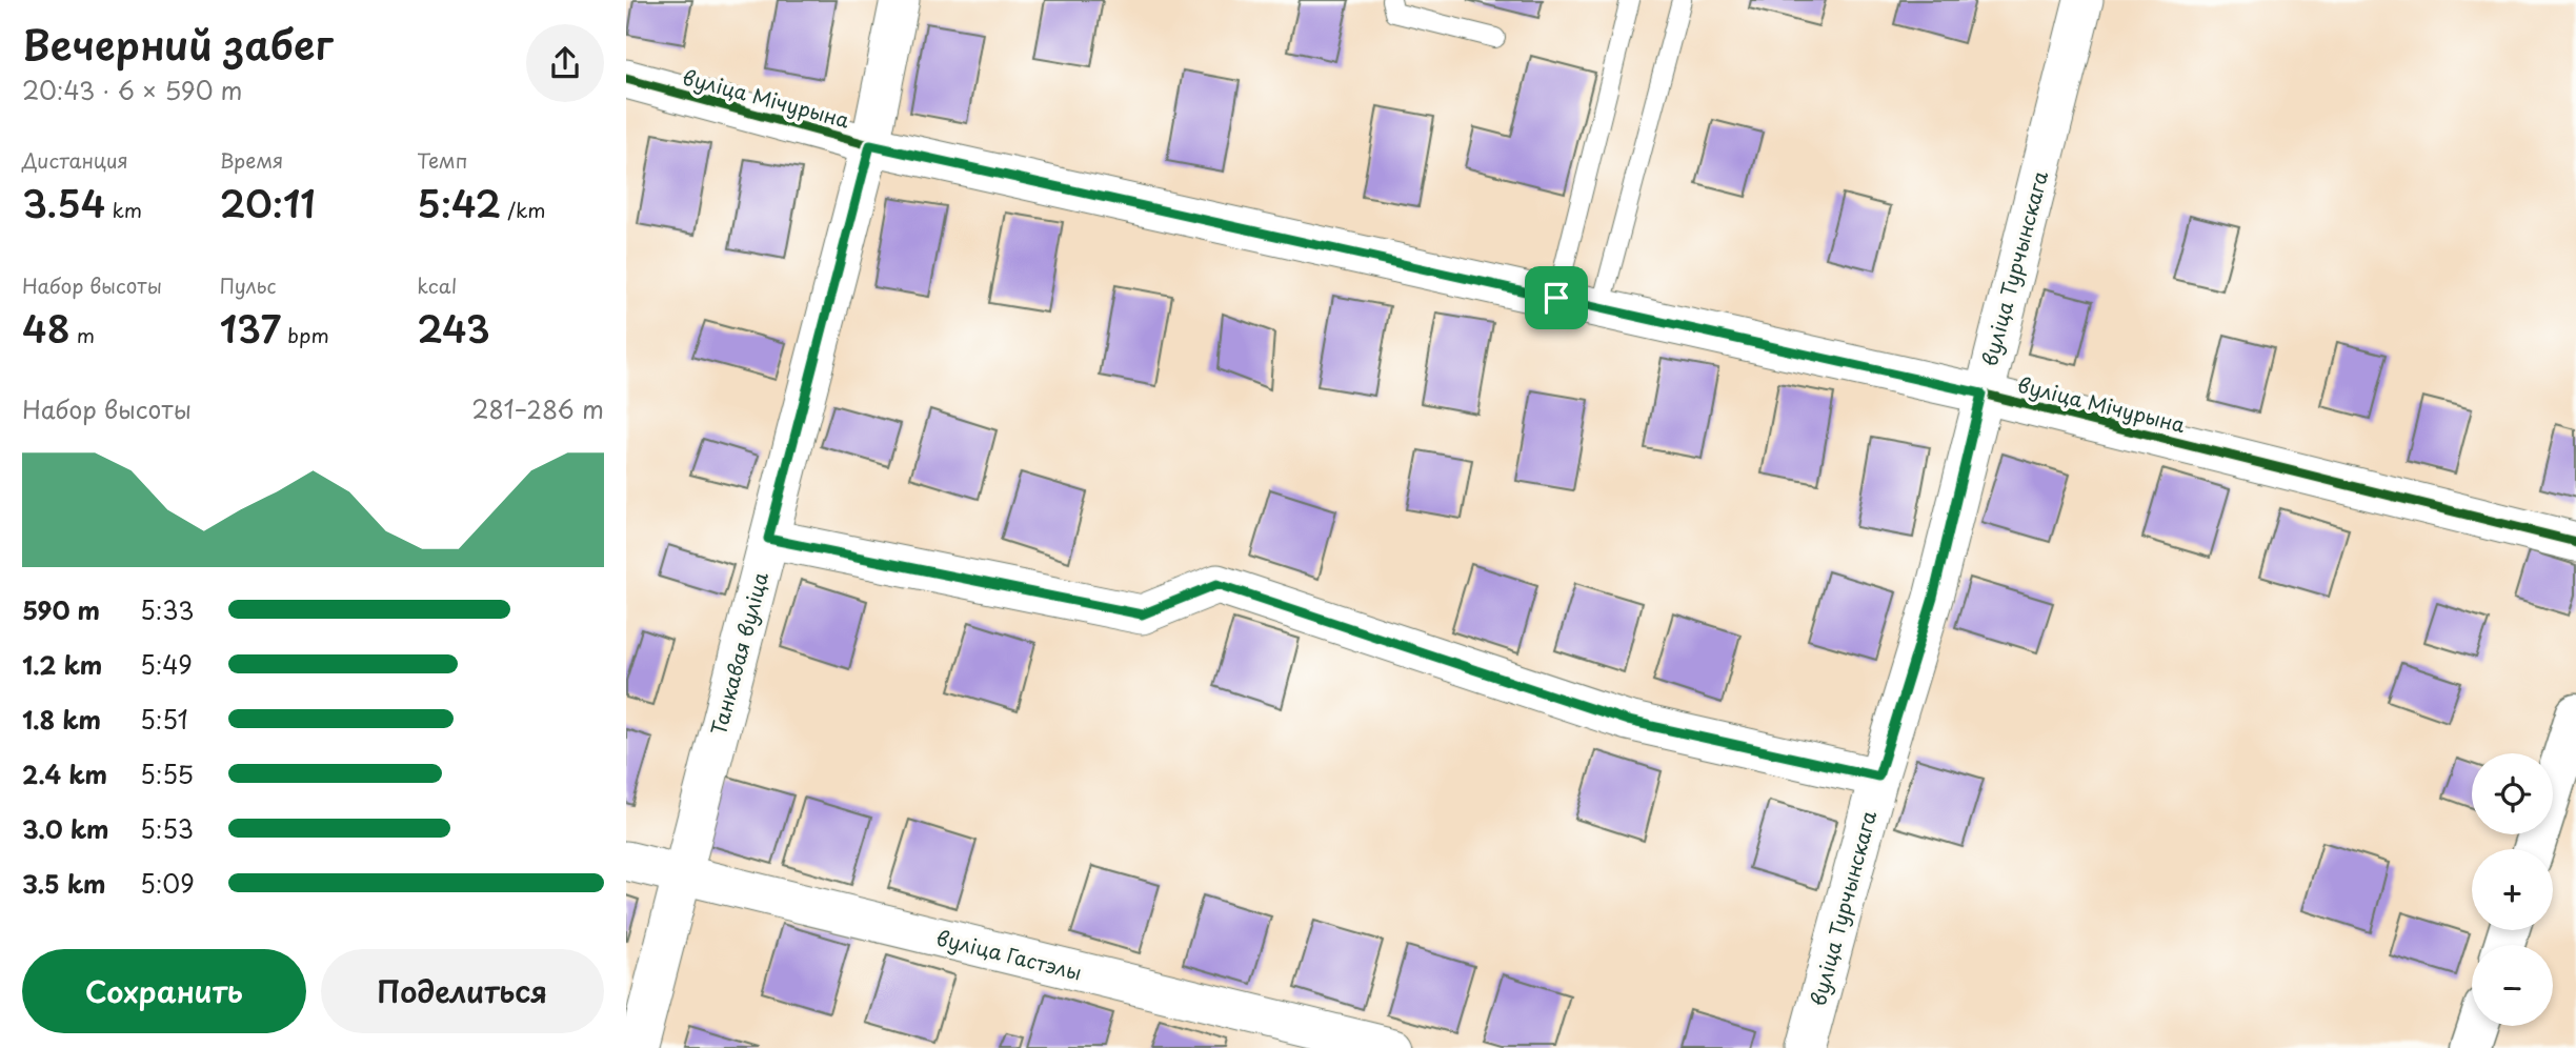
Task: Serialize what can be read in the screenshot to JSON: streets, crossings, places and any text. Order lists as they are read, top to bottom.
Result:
{
  "streets": {
    "street": [
      "вуліца Мічурына",
      "вуліца Турчынскага",
      "Танкавая вуліца",
      "вуліца Гастэлы"
    ]
  },
  "crossings": [
    ["вуліца Мічурына", "вуліца Турчынскага"],
    ["вуліца Мічурына", "Танкавая вуліца"],
    ["Танкавая вуліца", "вуліца Гастэлы"]
  ],
  "page": {
    "heading": ["Вечерний забег", "20:43 · 6 × 590 m"],
    "stats": [
      ["Дистанция", "3.54 km"],
      ["Время", "20:11"],
      ["Темп", "5:42 /km"],
      ["Набор высоты", "48 m"],
      ["Пульс", "137 bpm"],
      ["kcal", "243"]
    ],
    "chart": ["Набор высоты", "281–286 m"],
    "list": [
      {
        "name": "590 m",
        "note": "5:33"
      },
      {
        "name": "1.2 km",
        "note": "5:49"
      },
      {
        "name": "1.8 km",
        "note": "5:51"
      },
      {
        "name": "2.4 km",
        "note": "5:55"
      },
      {
        "name": "3.0 km",
        "note": "5:53"
      },
      {
        "name": "3.5 km",
        "note": "5:09"
      }
    ],
    "map_buttons": ["+", "−"],
    "buttons": ["Сохранить", "Поделиться"]
  }
}
